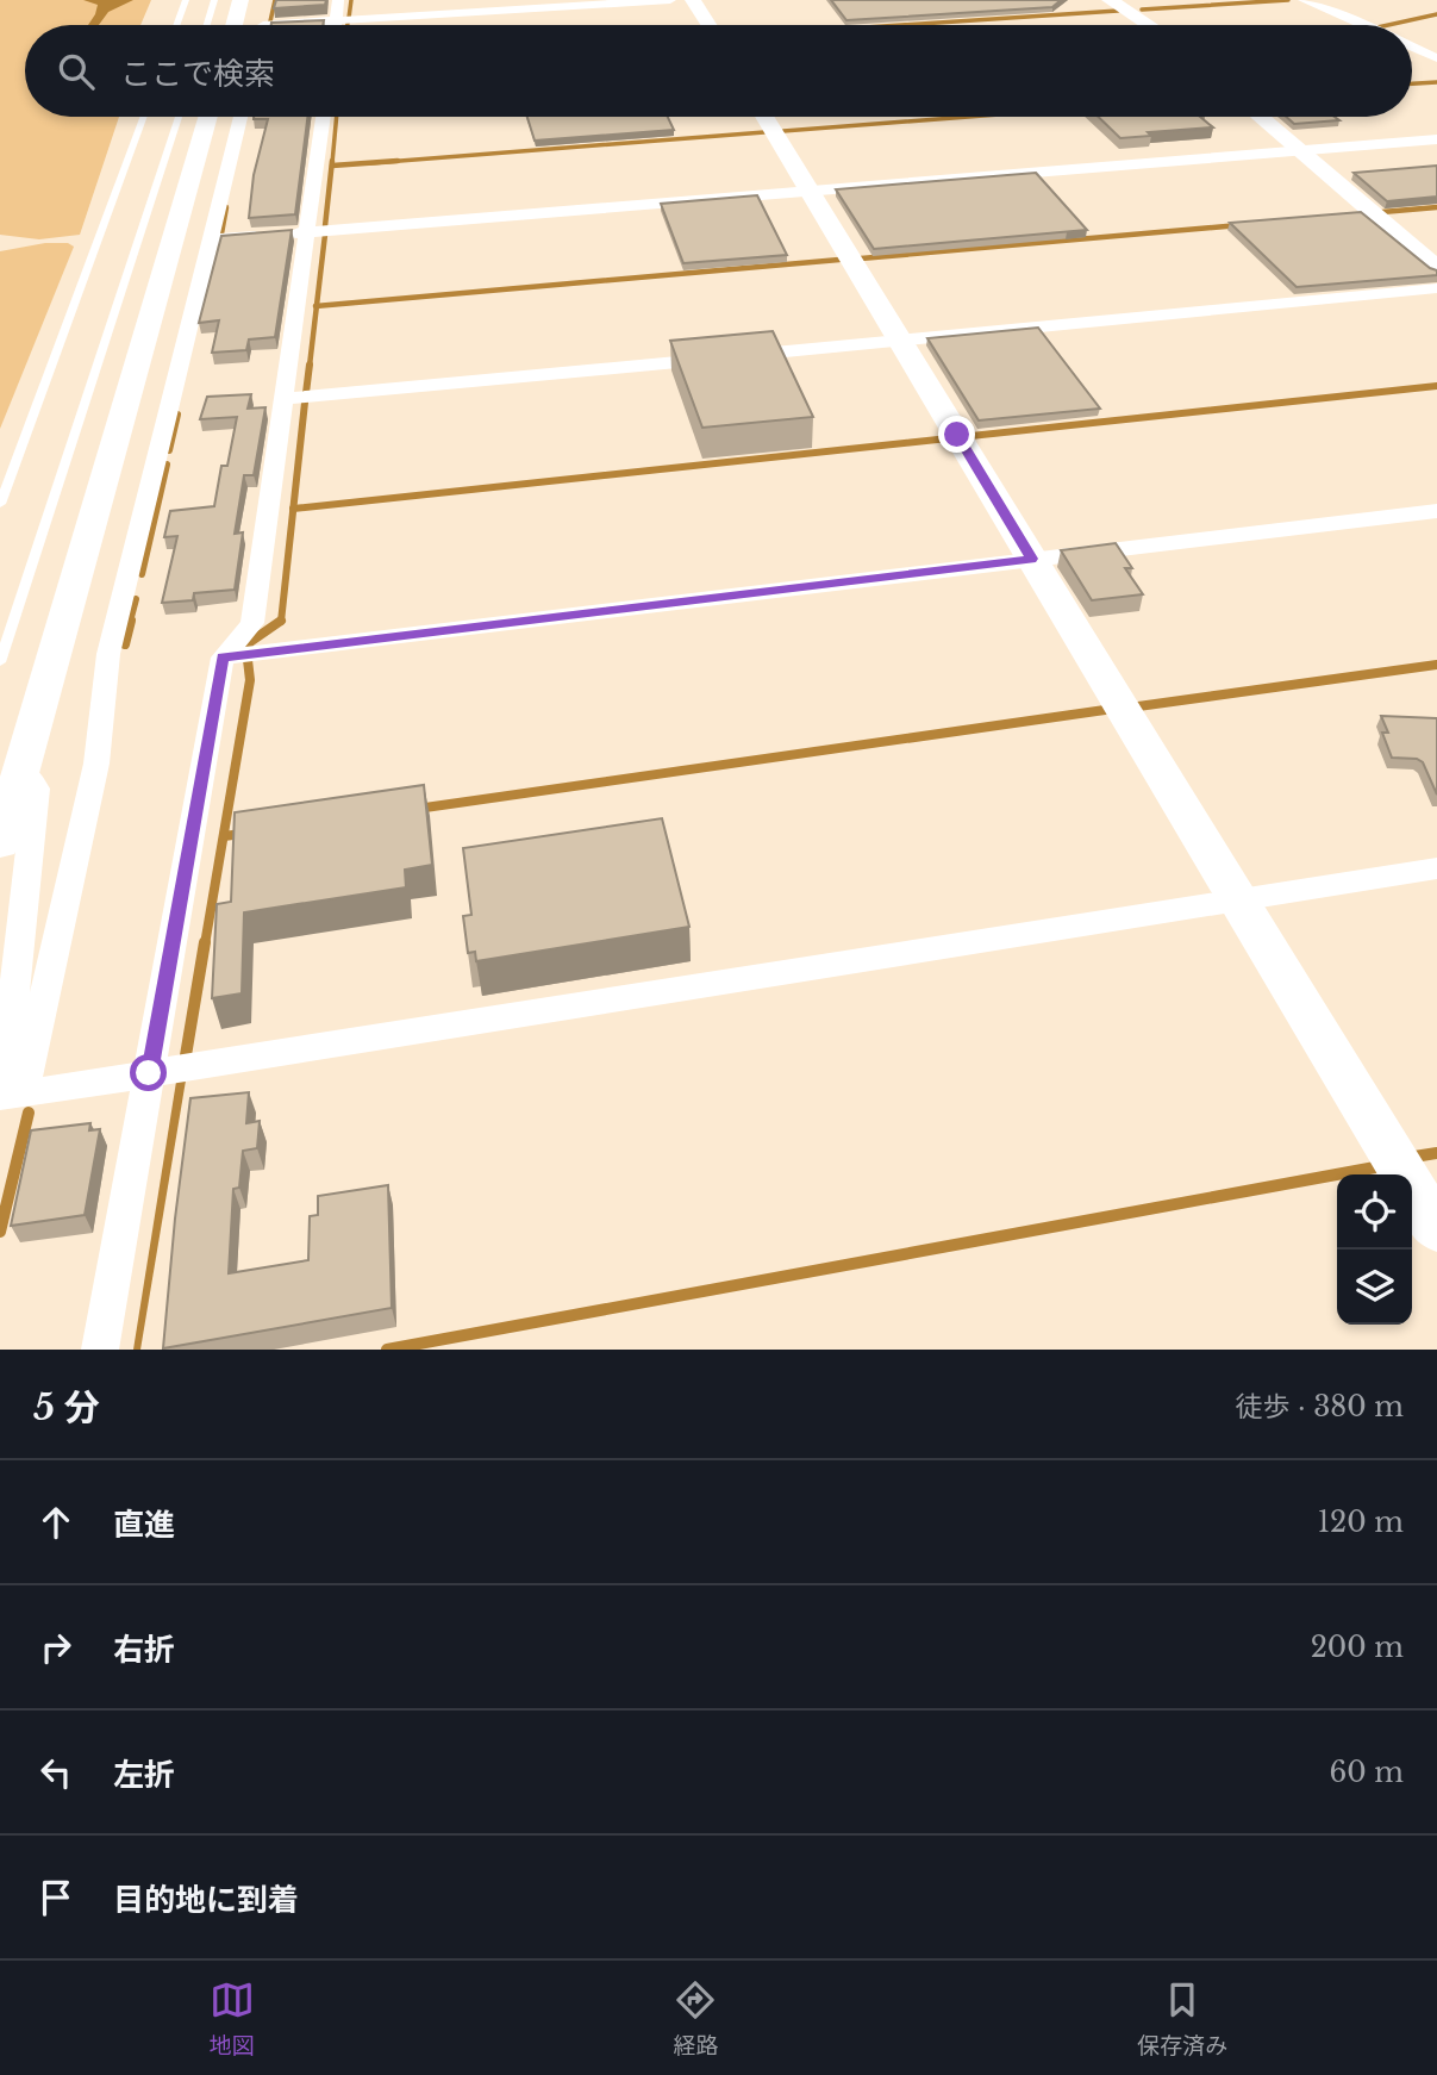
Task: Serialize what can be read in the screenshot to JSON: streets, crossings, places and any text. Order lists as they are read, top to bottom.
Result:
{
  "page": {
    "search": "ここで検索",
    "heading": ["5 分", "徒歩 · 380 m"],
    "list": [
      ["直進", "120 m"],
      ["右折", "200 m"],
      ["左折", "60 m"],
      "目的地に到着"
    ],
    "nav": ["地図", "経路", "保存済み"]
  }
}
